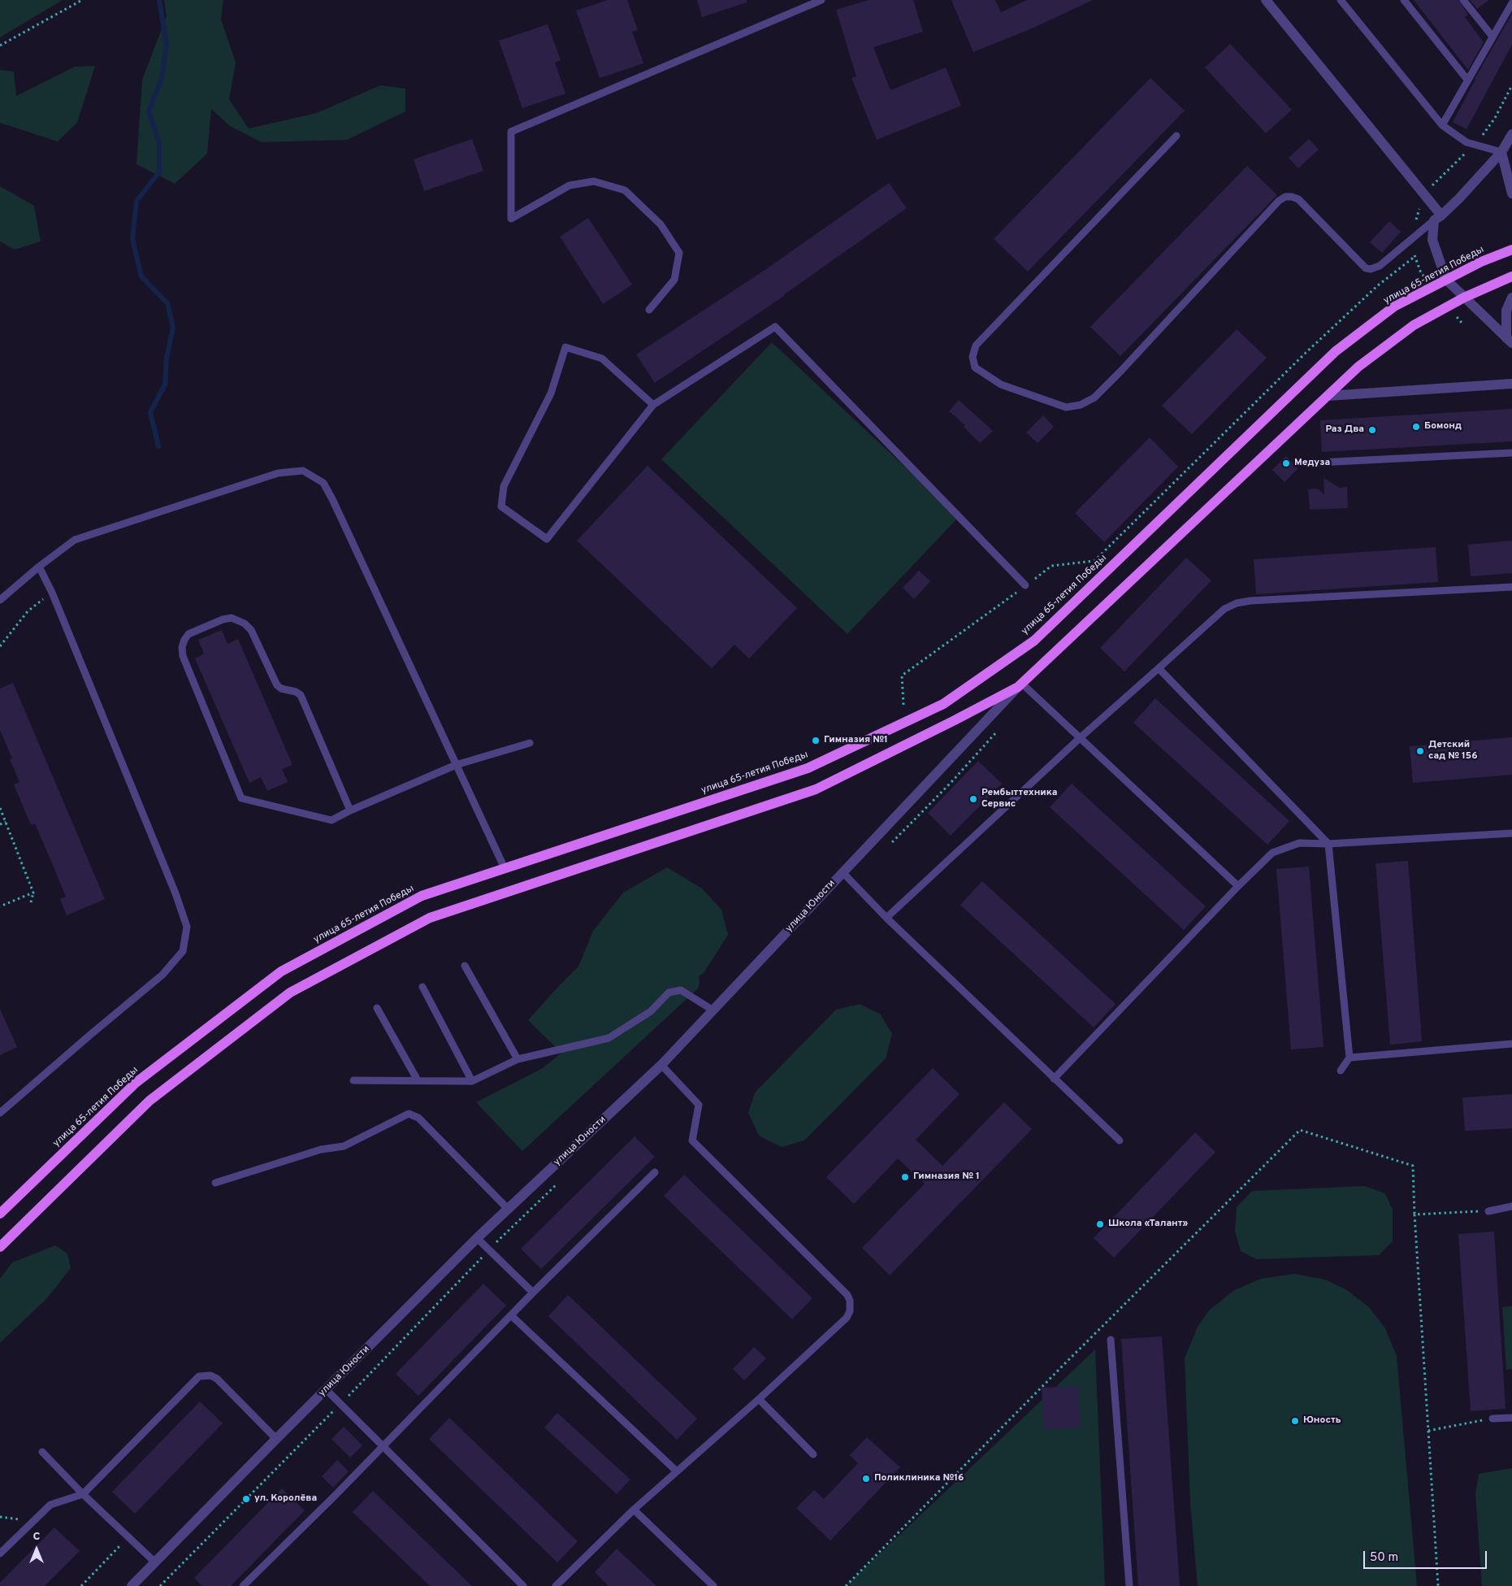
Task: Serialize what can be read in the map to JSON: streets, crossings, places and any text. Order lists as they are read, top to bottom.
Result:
{
  "streets": {
    "main road": ["улица 65-летия Победы"],
    "street": ["улица Юности"]
  },
  "places": [
    "Бомонд",
    "Раз Два",
    "Медуза",
    "Гимназия №1",
    "Детский сад № 156",
    "Рембыттехника Сервис",
    "Гимназия № 1",
    "Школа «Талант»",
    "Юность",
    "Поликлиника №16",
    "ул. Королёва"
  ],
  "scale_bar": "50 m",
  "north": "top"
}
